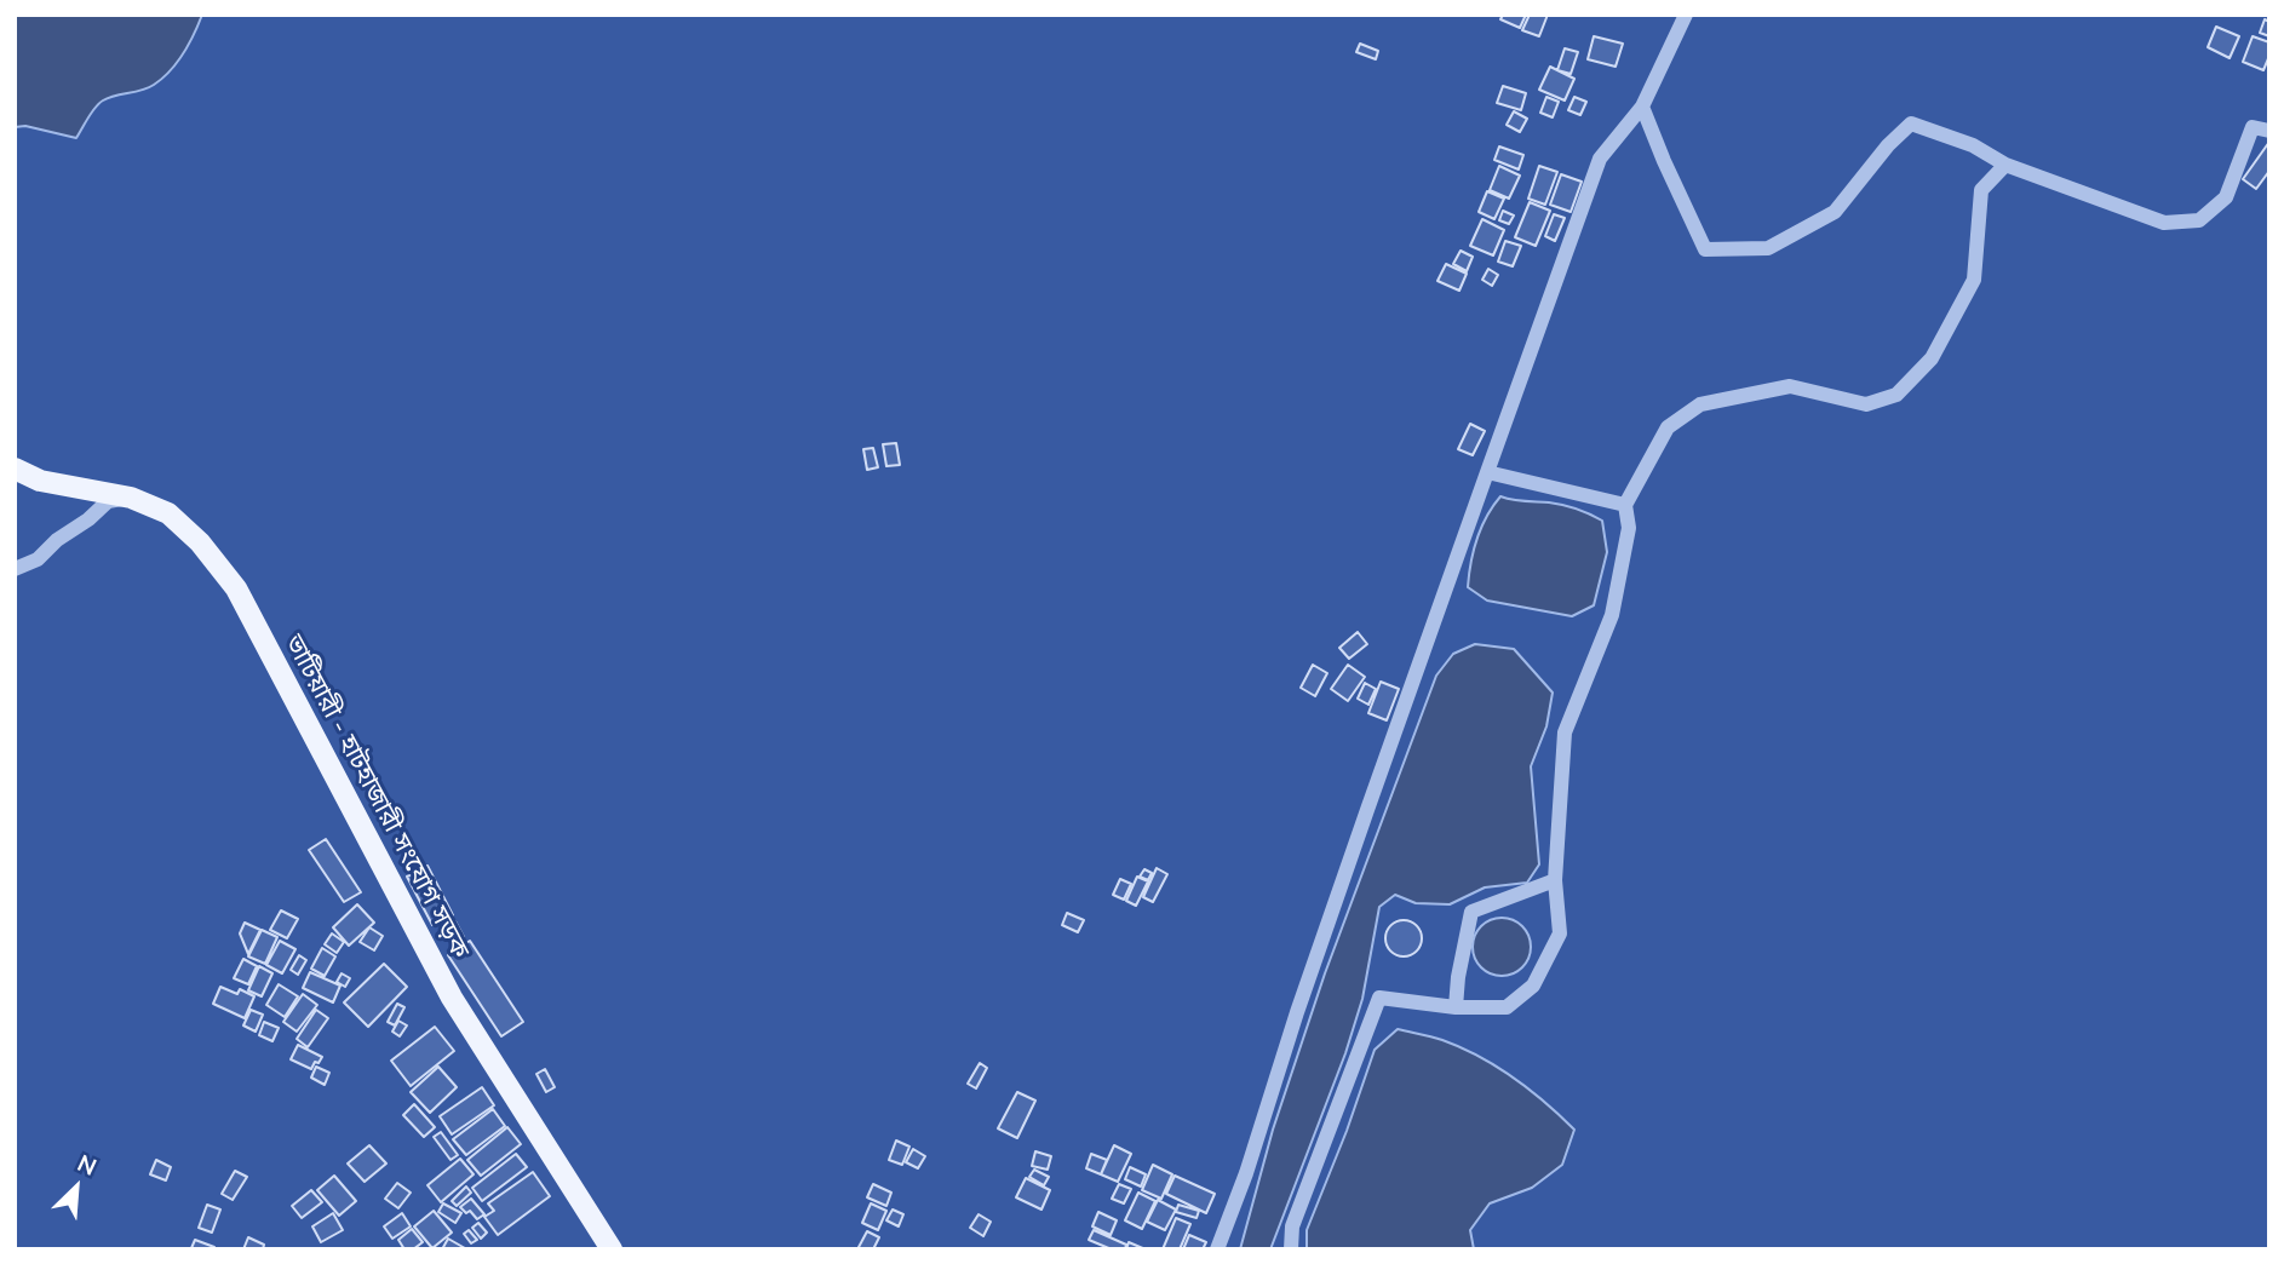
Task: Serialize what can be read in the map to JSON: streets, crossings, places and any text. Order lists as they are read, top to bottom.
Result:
{
  "streets": {
    "main road": ["ভাটিয়ারী - হাটহাজারী সংযোগ সড়ক"]
  },
  "north": "top right"
}
